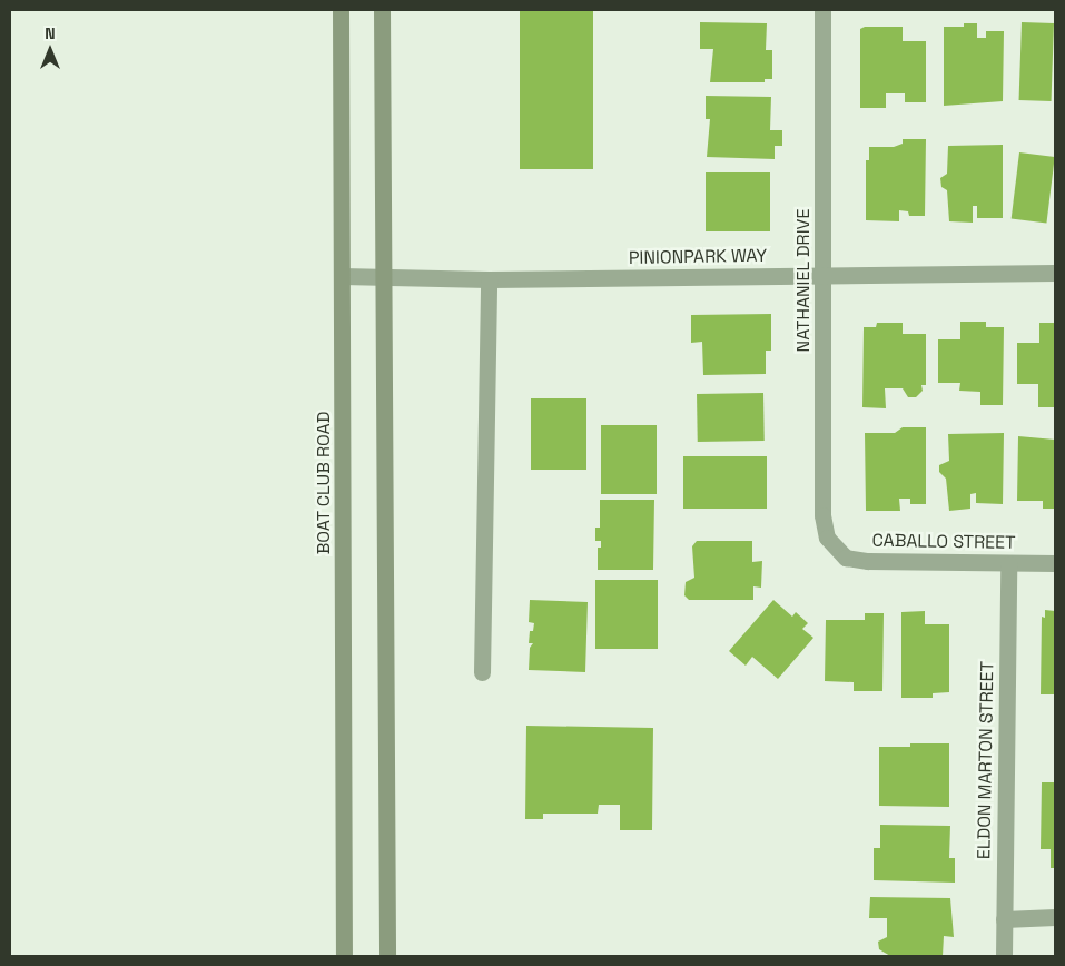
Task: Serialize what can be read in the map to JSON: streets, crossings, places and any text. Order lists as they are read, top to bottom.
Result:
{
  "streets": {
    "main road": ["BOAT CLUB ROAD"],
    "street": [
      "PINIONPARK WAY",
      "NATHANIEL DRIVE",
      "CABALLO STREET",
      "ELDON MARTON STREET"
    ]
  },
  "crossings": [
    ["PINIONPARK WAY", "NATHANIEL DRIVE"],
    ["PINIONPARK WAY", "BOAT CLUB ROAD"],
    ["NATHANIEL DRIVE", "CABALLO STREET"],
    ["CABALLO STREET", "ELDON MARTON STREET"]
  ],
  "north": "top"
}
